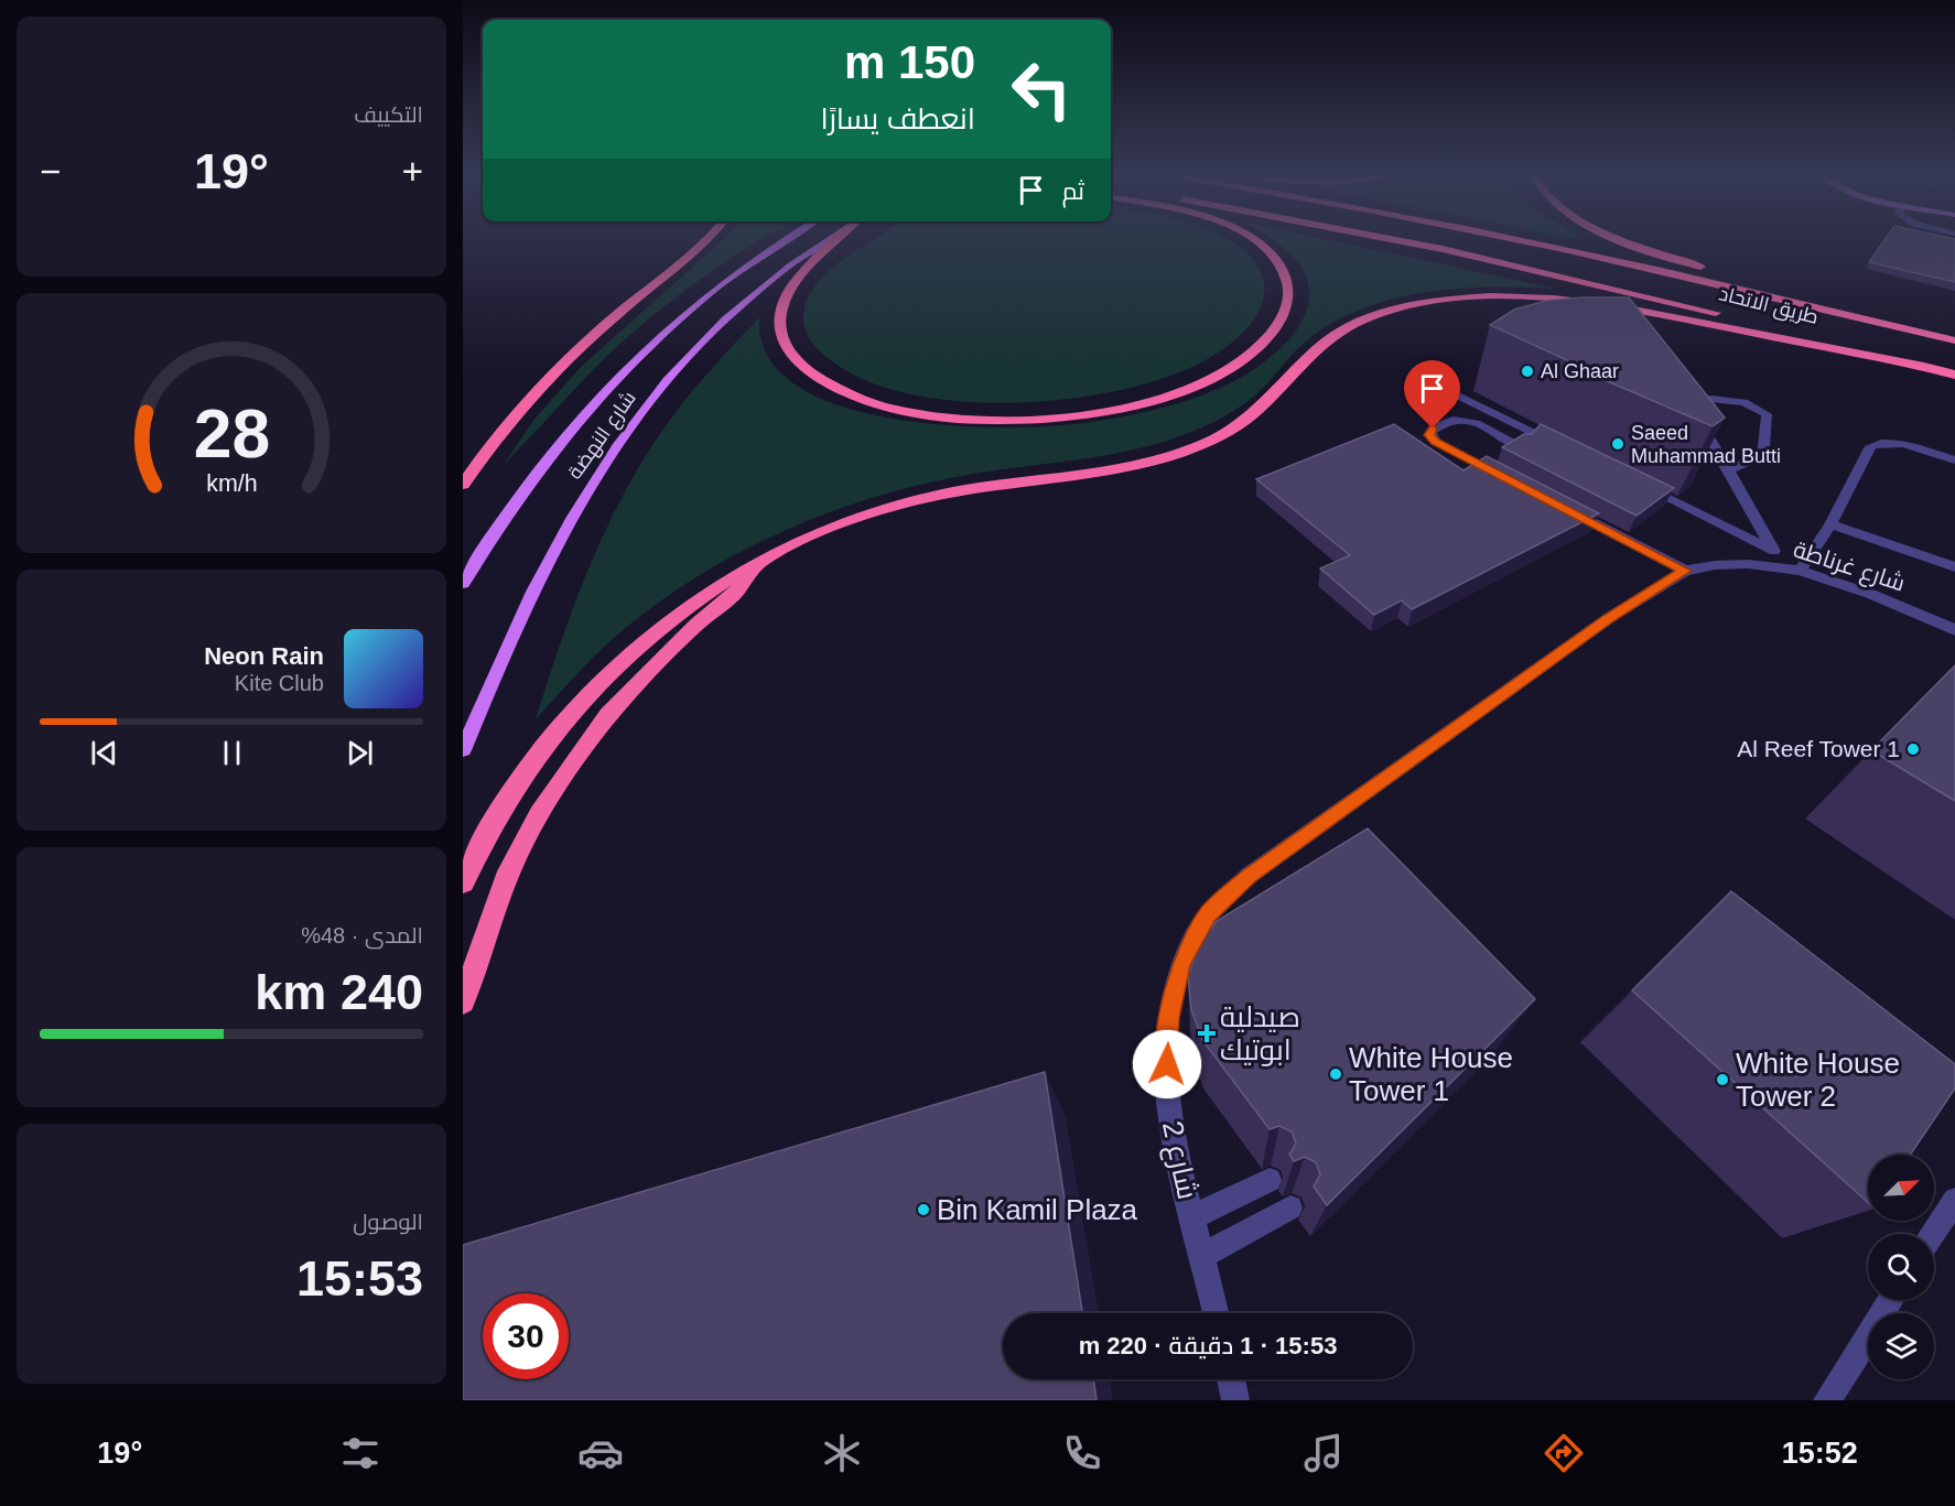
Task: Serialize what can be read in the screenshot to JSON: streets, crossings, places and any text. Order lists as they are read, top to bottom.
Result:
{
  "streets": {
    "highway": ["طريق الاتحاد"],
    "main road": ["شارع النهضة"],
    "street": ["شارع غرناطة", "شارع 2"]
  },
  "crossings": [
    ["شارع غرناطة", "شارع 2"]
  ],
  "places": {
    "other": [
      "Al Ghaar",
      "Saeed Muhammad Butti",
      "Al Reef Tower 1",
      "White House Tower 1",
      "White House Tower 2",
      "Bin Kamil Plaza"
    ],
    "health": ["صيدلية ابوتيك"]
  },
  "north": "top right",
  "page": {
    "tile": [
      "التكييف",
      ["المدى · 48%", "240 km"],
      ["الوصول", "15:53"]
    ],
    "turn": ["150 m", "انعطف يسارًا"],
    "heat": ["−", "19°", "+"],
    "then": "ثم",
    "song": ["Neon Rain", "Kite Club"],
    "limit": "30",
    "trip": "15:53 · 1 دقيقة · 220 m",
    "tabs": ["15:52", "19°"],
    "gauge": ["28", "km/h"]
  }
}
